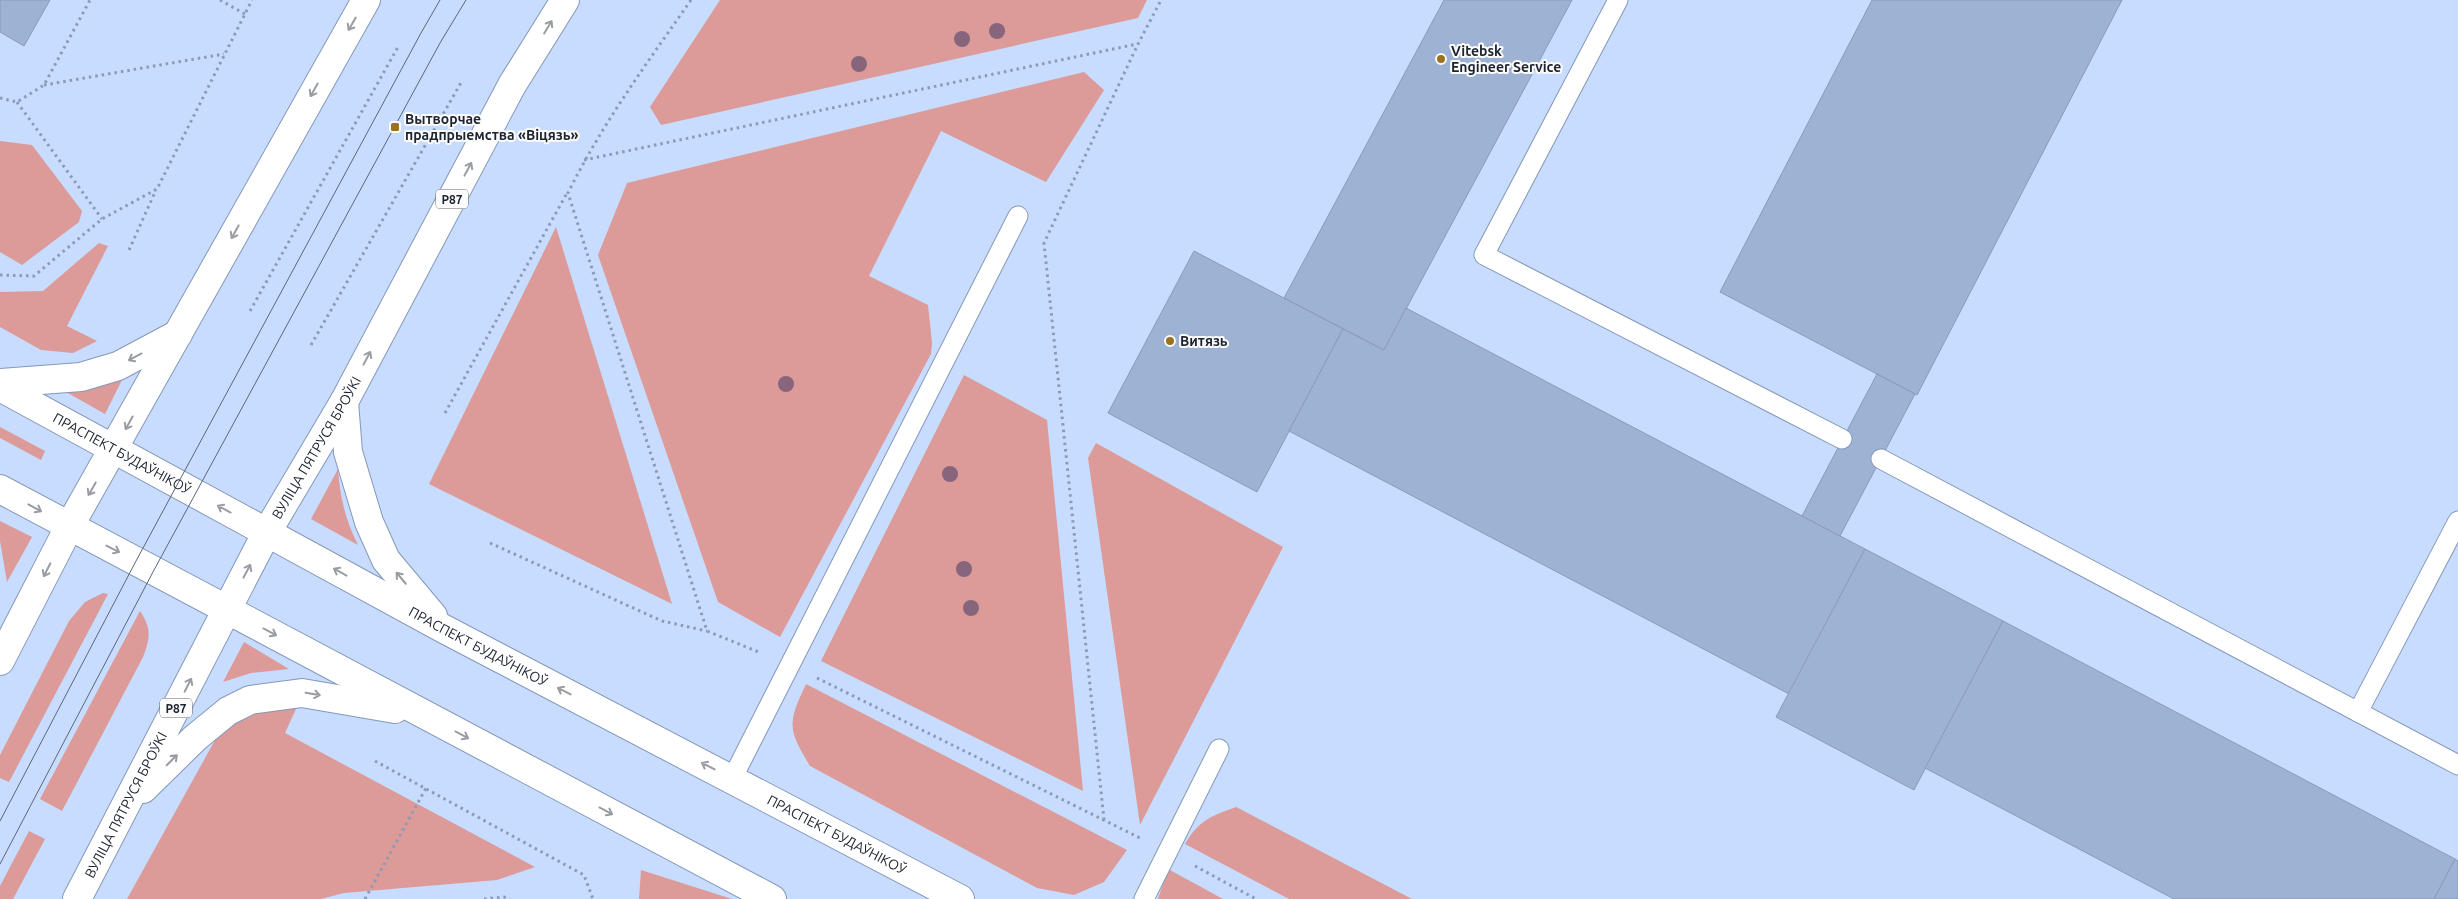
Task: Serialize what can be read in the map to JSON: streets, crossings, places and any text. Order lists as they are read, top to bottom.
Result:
{
  "streets": {
    "main road": ["Р87", "ВУЛІЦА ПЯТРУСЯ БРОЎКІ", "ПРАСПЕКТ БУДАЎНІКОЎ"]
  },
  "crossings": [
    ["ВУЛІЦА ПЯТРУСЯ БРОЎКІ", "ПРАСПЕКТ БУДАЎНІКОЎ"]
  ],
  "places": {
    "other": ["Vitebsk Engineer Service", "Витязь"],
    "transit": ["Вытворчае прадпрыемства «Віцязь»"]
  }
}
